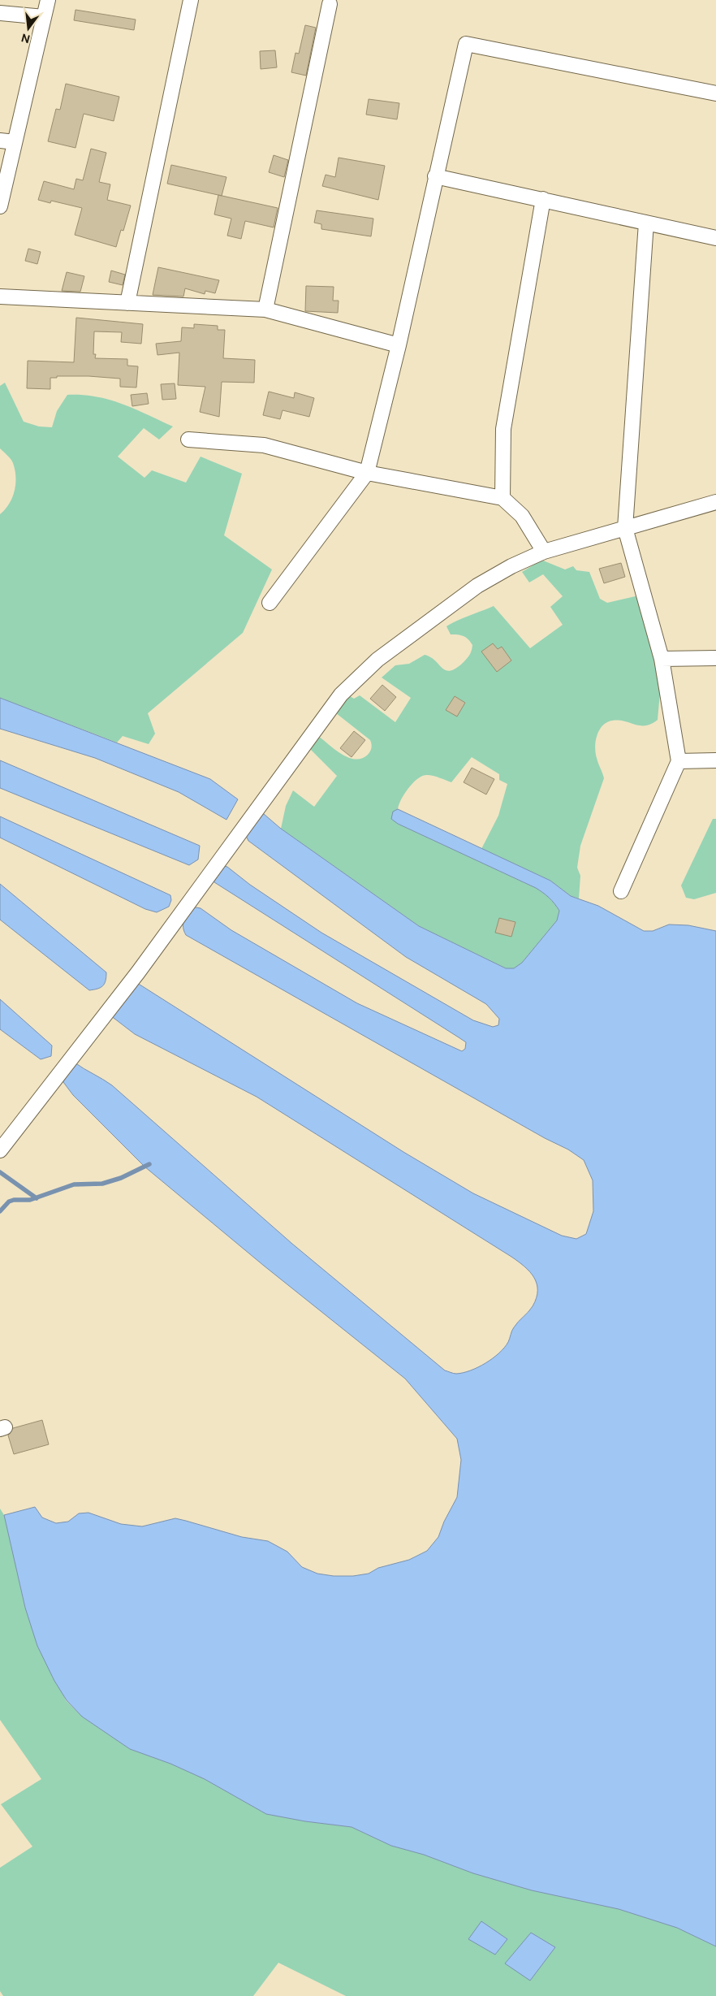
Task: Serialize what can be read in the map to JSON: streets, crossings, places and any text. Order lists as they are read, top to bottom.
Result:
{
  "north": "bottom"
}
